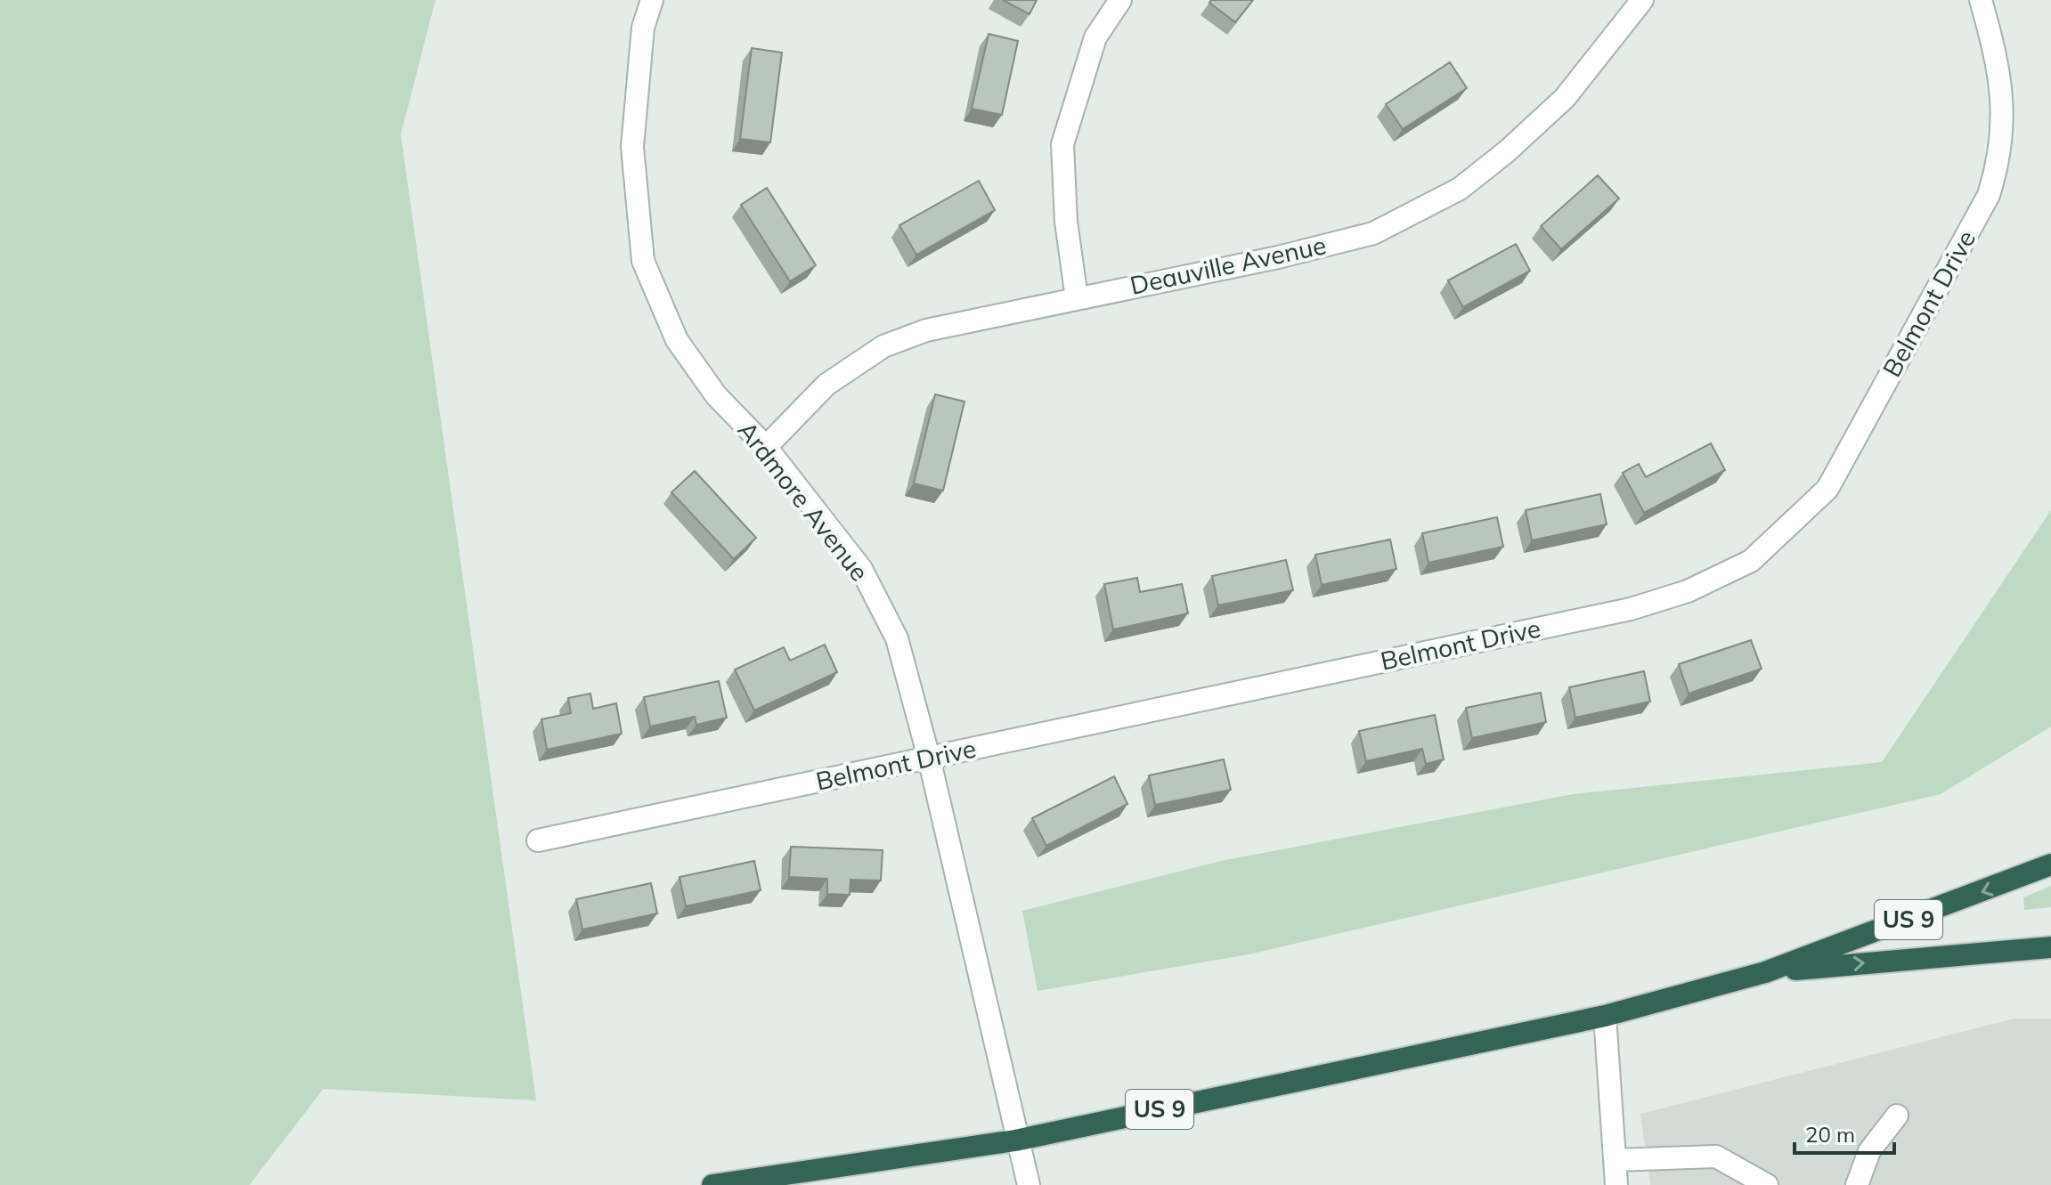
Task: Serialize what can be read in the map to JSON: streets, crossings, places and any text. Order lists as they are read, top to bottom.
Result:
{
  "streets": {
    "highway": ["US 9"],
    "street": ["Deauville Avenue", "Belmont Drive", "Ardmore Avenue"]
  },
  "crossings": [
    ["Deauville Avenue", "Ardmore Avenue"],
    ["Belmont Drive", "Ardmore Avenue"],
    ["Ardmore Avenue", "US 9"]
  ],
  "scale_bar": "20 m"
}
